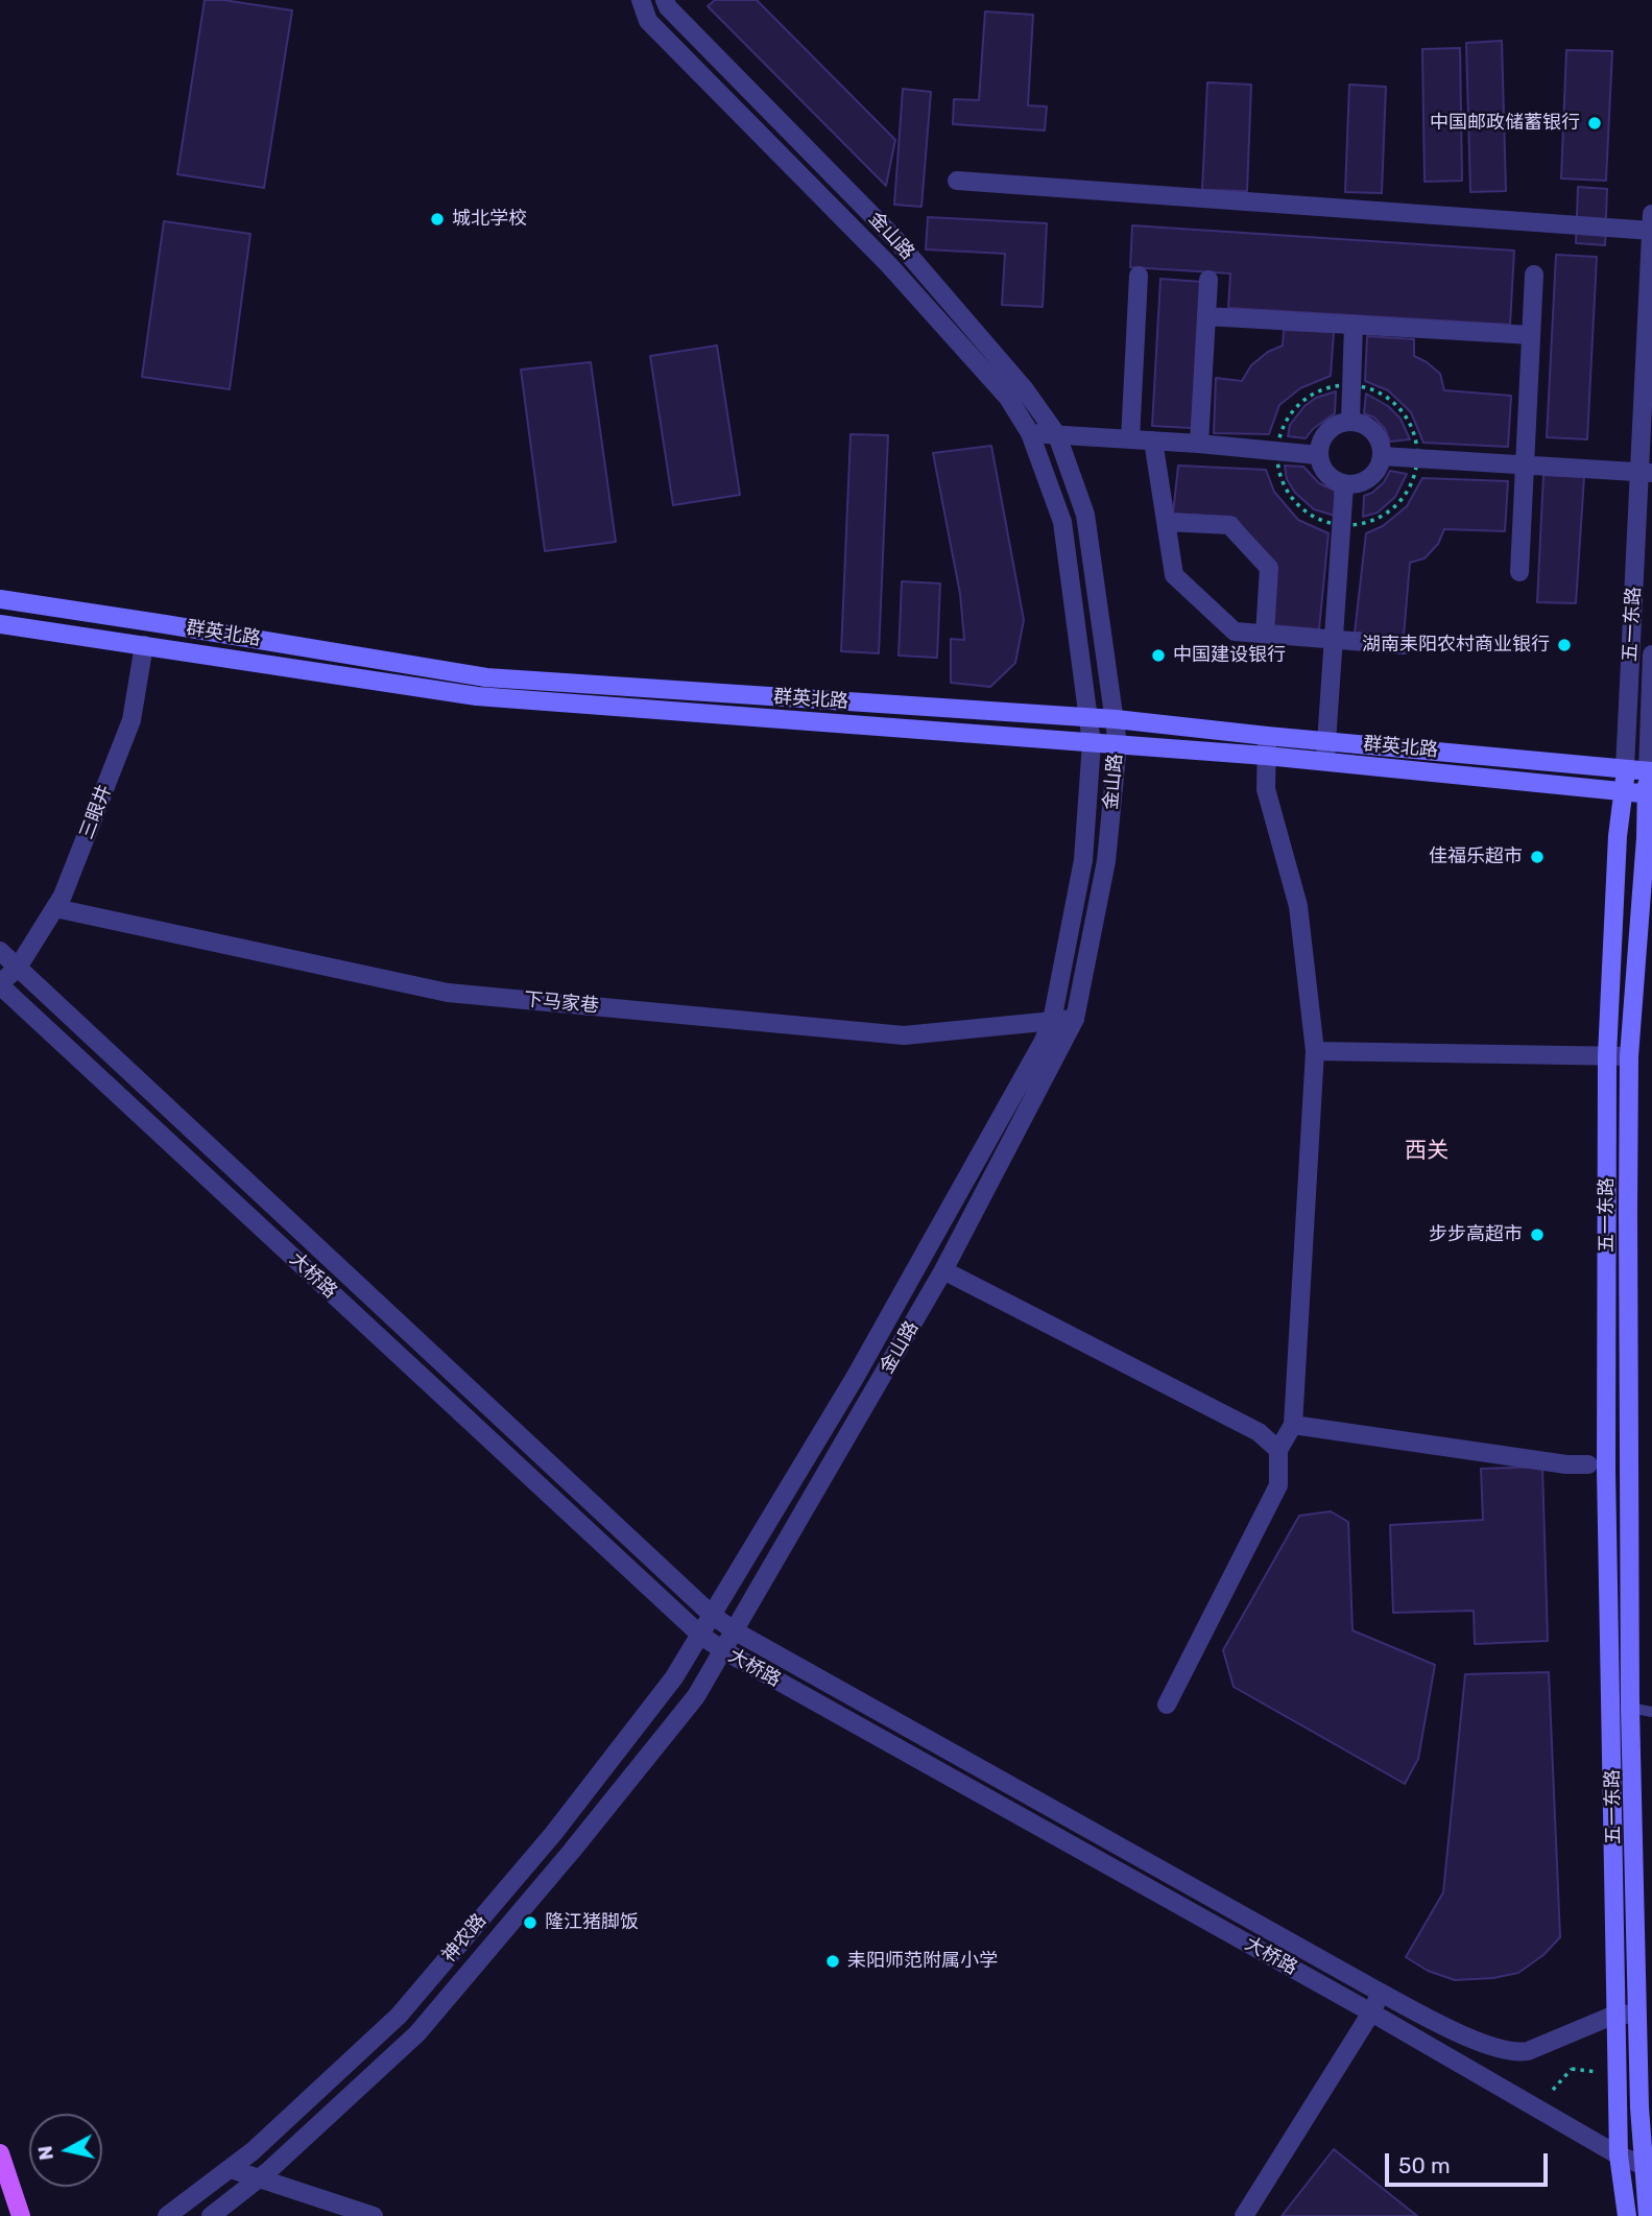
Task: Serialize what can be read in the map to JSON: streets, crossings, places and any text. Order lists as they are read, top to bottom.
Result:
{
  "streets": {
    "main road": ["五一东路", "群英北路"],
    "street": [
      "金山路",
      "三眼井",
      "下马家巷",
      "大桥路",
      "神农路"
    ]
  },
  "crossings": [
    ["金山路", "群英北路"],
    ["金山路", "下马家巷"],
    ["金山路", "大桥路"],
    ["金山路", "神农路"],
    ["五一东路", "群英北路"],
    ["五一东路", "大桥路"],
    ["群英北路", "三眼井"],
    ["三眼井", "下马家巷"],
    ["三眼井", "大桥路"],
    ["大桥路", "神农路"]
  ],
  "districts": ["西关"],
  "places": [
    "中国邮政储蓄银行",
    "城北学校",
    "湖南耒阳农村商业银行",
    "中国建设银行",
    "佳福乐超市",
    "步步高超市",
    "隆江猪脚饭",
    "耒阳师范附属小学"
  ],
  "scale_bar": "50 m",
  "north": "left"
}
